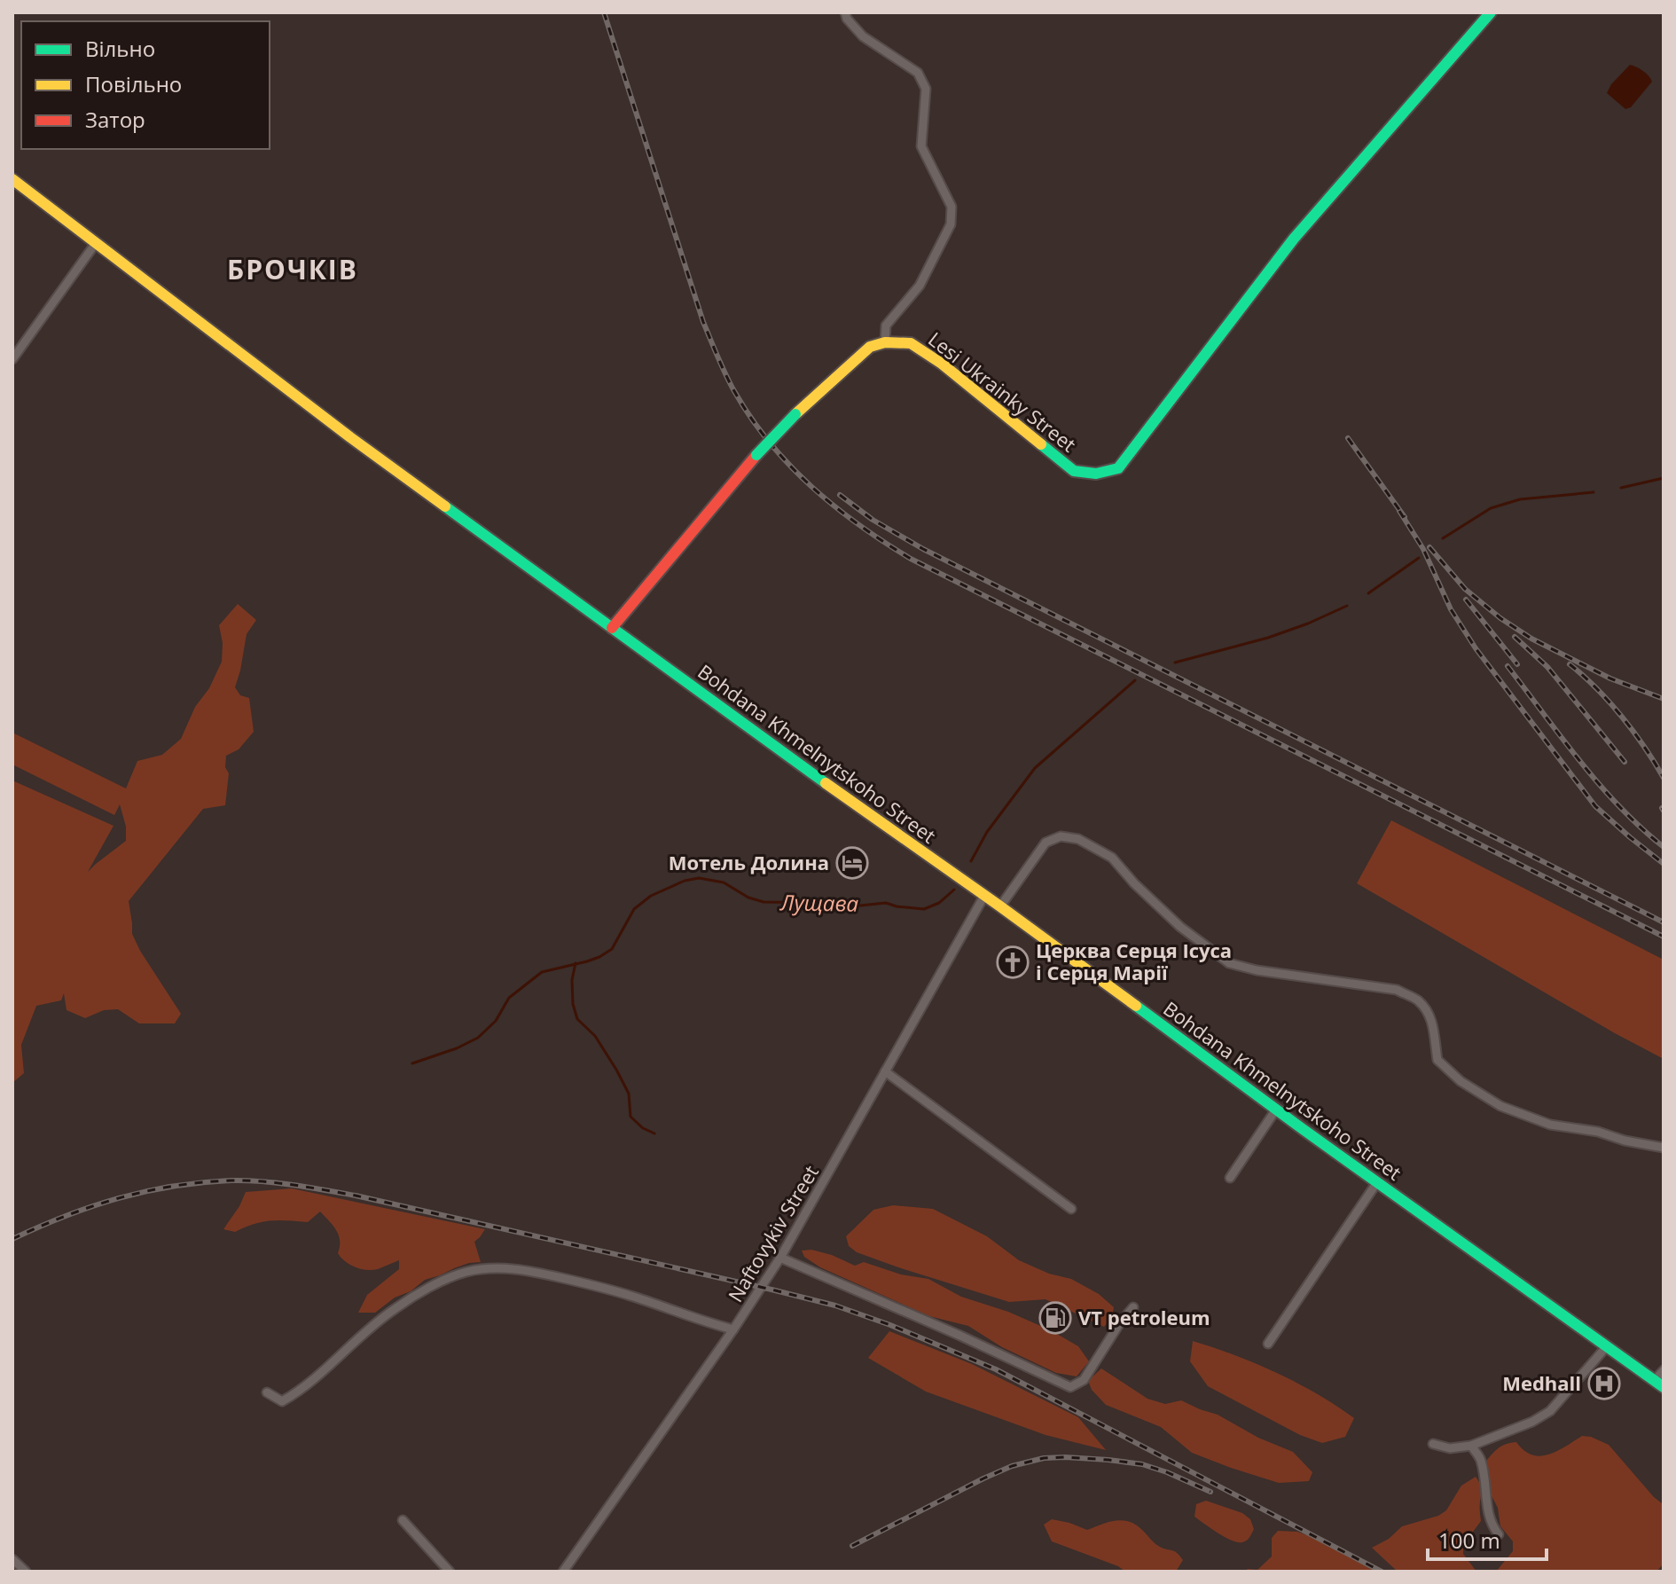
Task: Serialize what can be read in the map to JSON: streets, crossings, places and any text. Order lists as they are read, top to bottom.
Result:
{
  "streets": {
    "main road": ["Lesi Ukrainky Street", "Bohdana Khmelnytskoho Street"],
    "street": ["Naftovykiv Street"]
  },
  "crossings": [
    ["Bohdana Khmelnytskoho Street", "Naftovykiv Street"]
  ],
  "districts": ["БРОЧКІВ"],
  "water": ["Лущава"],
  "places": {
    "hotel": ["Мотель Долина"],
    "church": ["Церква Серця Ісуса і Серця Марії"],
    "fuel station": ["VT petroleum"],
    "hospital": ["Medhall"]
  },
  "legend": ["Вільно", "Повільно", "Затор"],
  "scale_bar": "100 m"
}
